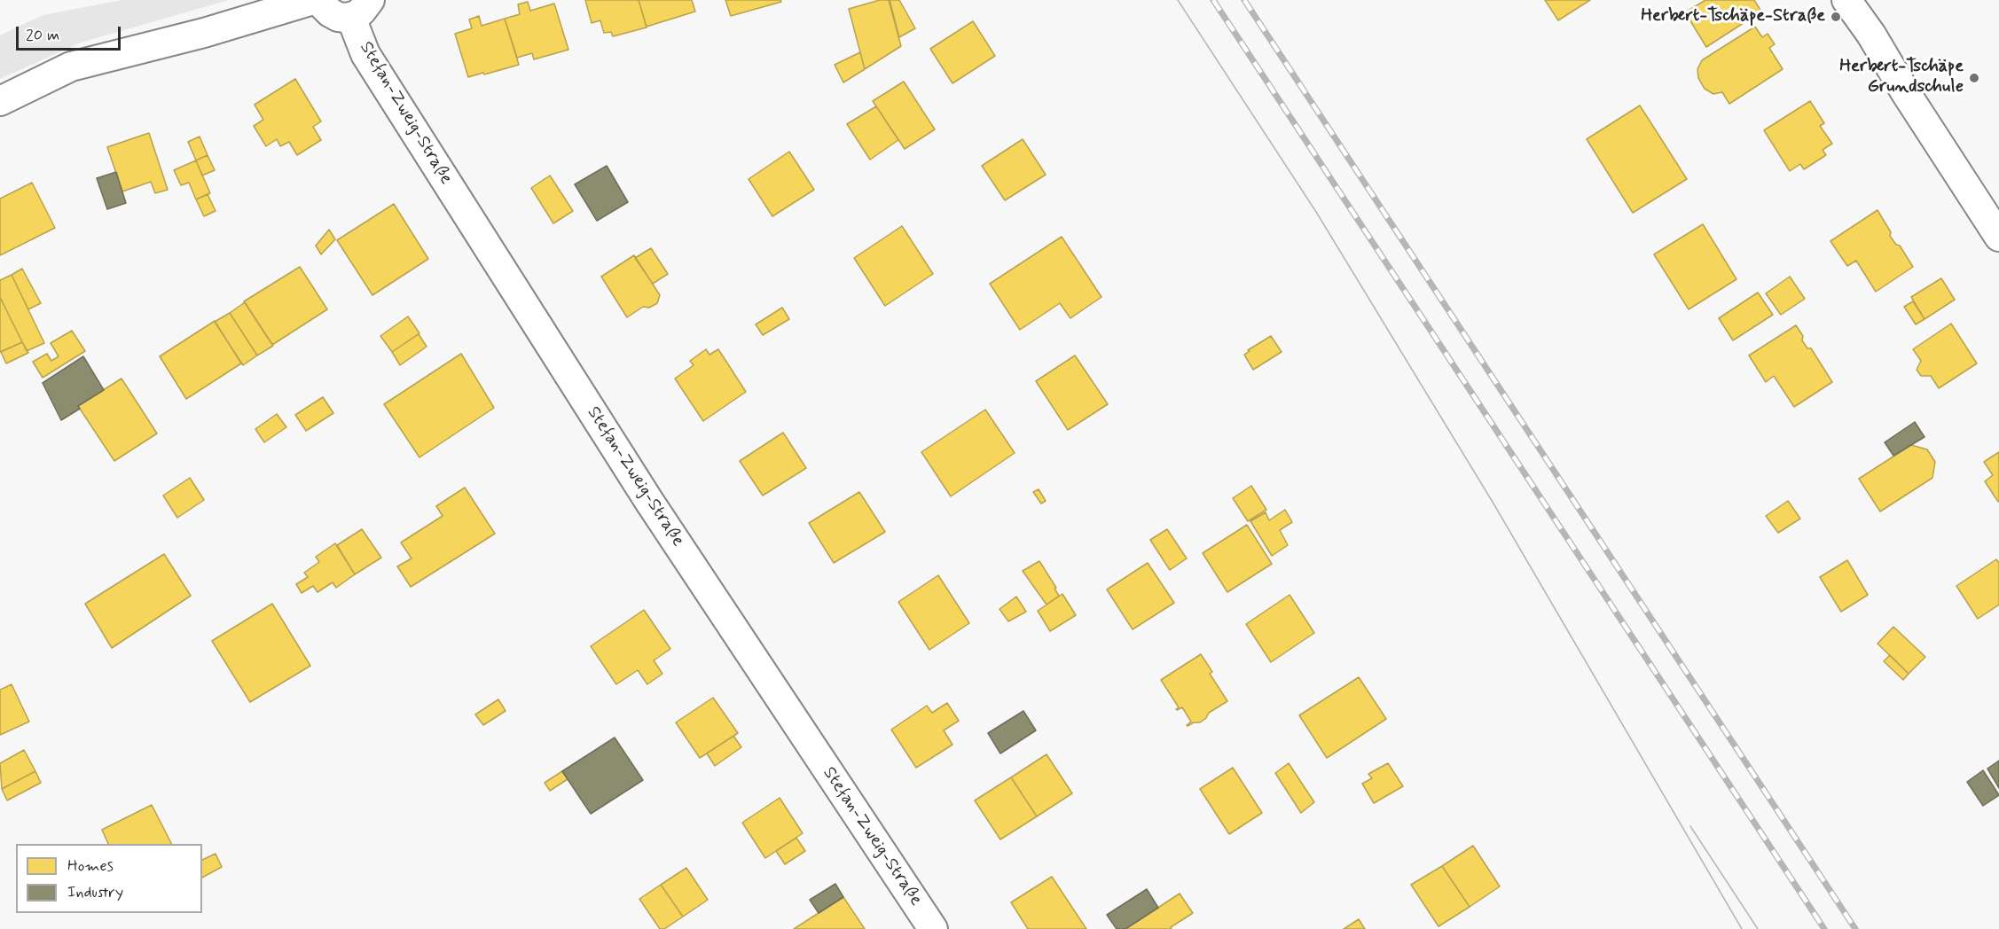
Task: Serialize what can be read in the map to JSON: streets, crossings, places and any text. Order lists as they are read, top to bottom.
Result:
{
  "streets": {
    "street": ["Stefan-Zweig-Straße"]
  },
  "places": ["Herbert-Tschäpe-Straße", "Herbert-Tschäpe Grundschule"],
  "legend": ["Homes", "Industry"],
  "scale_bar": "20 m"
}
